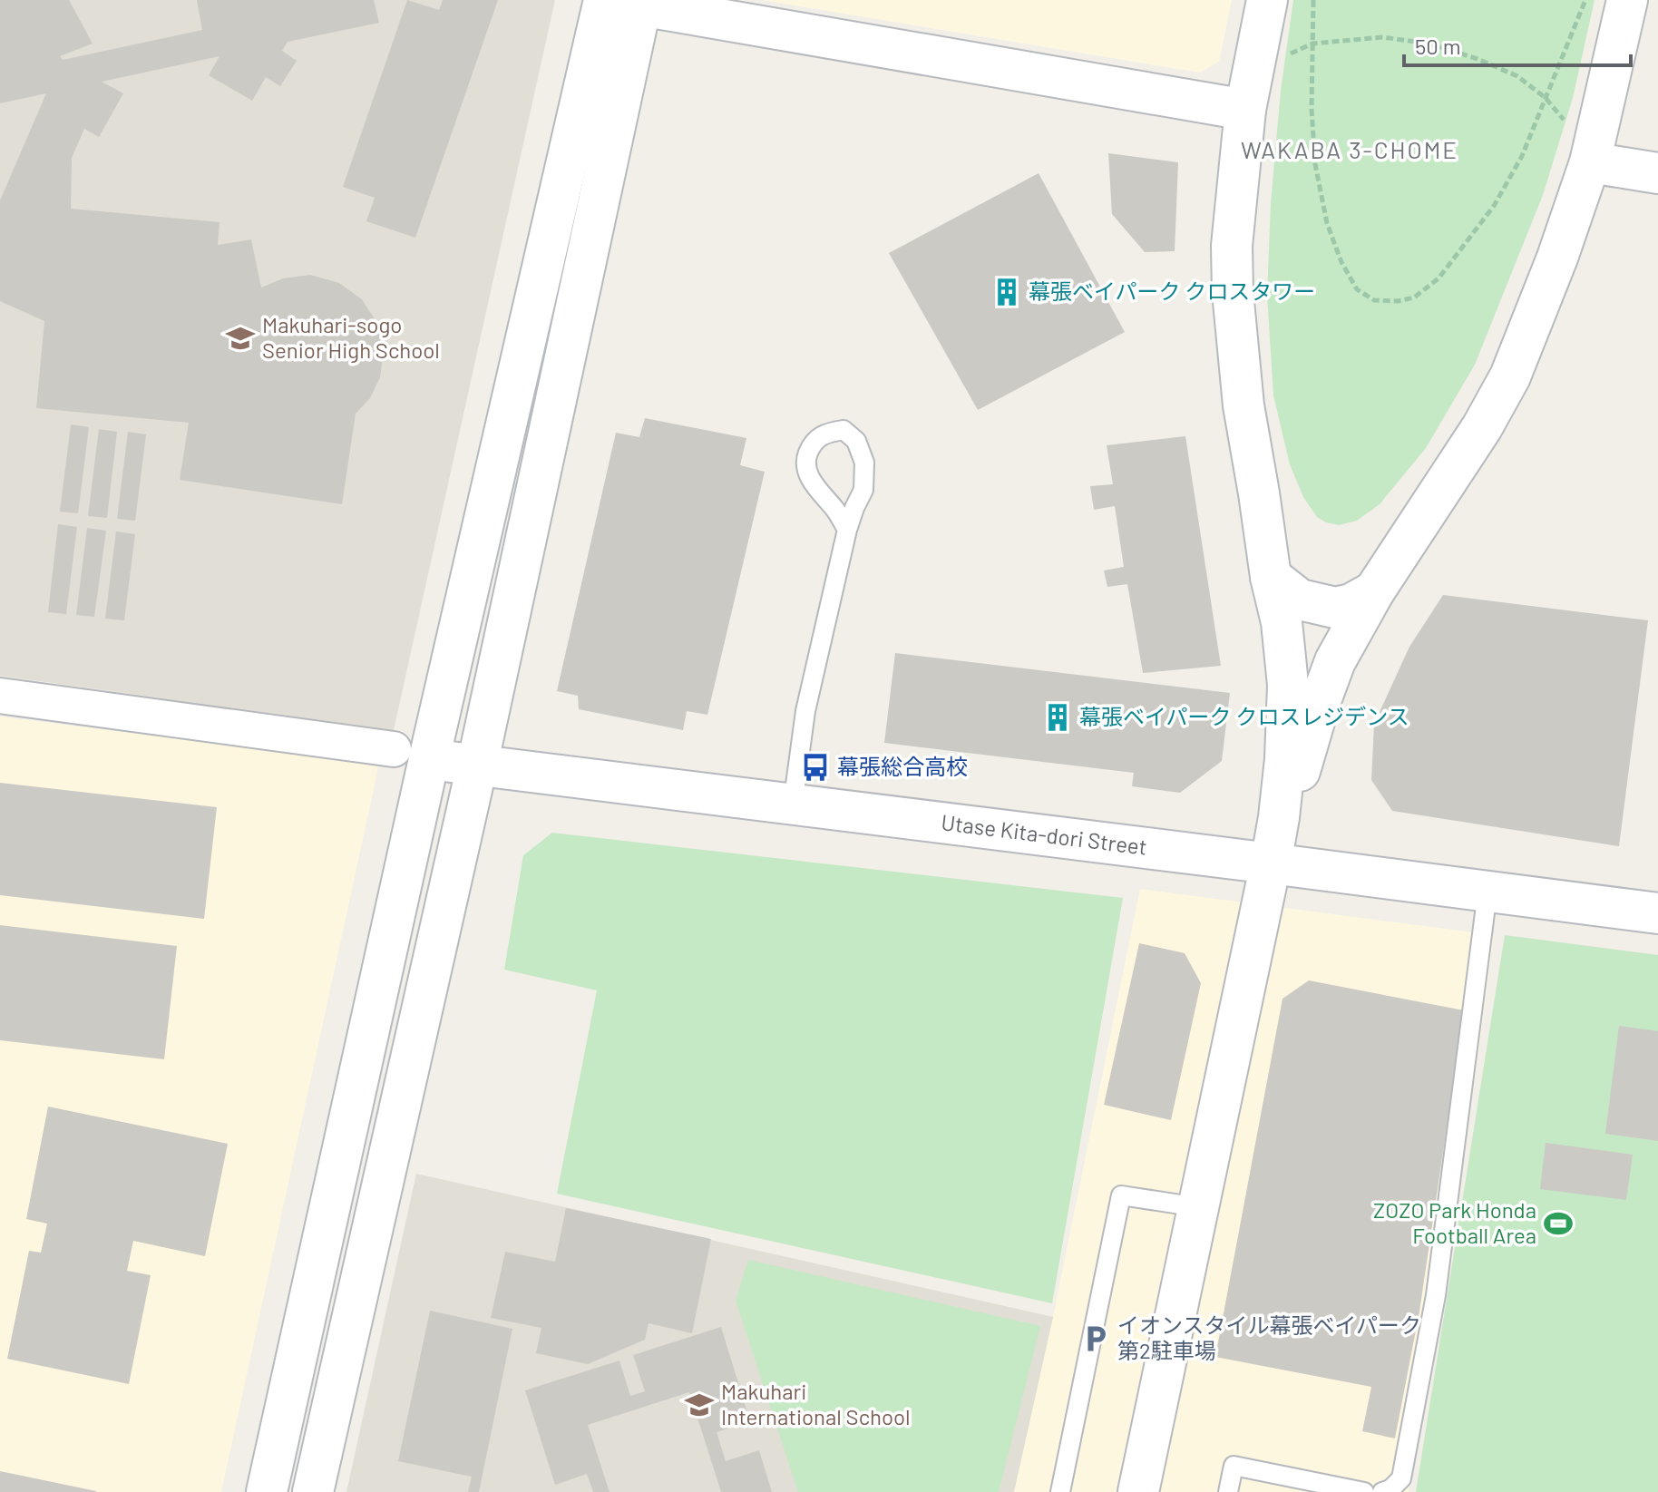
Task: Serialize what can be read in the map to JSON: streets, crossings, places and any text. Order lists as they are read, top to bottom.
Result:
{
  "streets": {
    "street": ["Utase Kita-dori Street"]
  },
  "districts": ["WAKABA 3-CHOME"],
  "places": {
    "building": ["幕張ベイパーク クロスタワー", "幕張ベイパーク クロスレジデンス"],
    "school or university": ["Makuhari-sogo Senior High School", "Makuhari International School"],
    "bus stop": ["幕張総合高校"],
    "sports": ["ZOZO Park Honda Football Area"],
    "parking": ["イオンスタイル幕張ベイパーク 第2駐車場"]
  },
  "scale_bar": "50 m"
}
